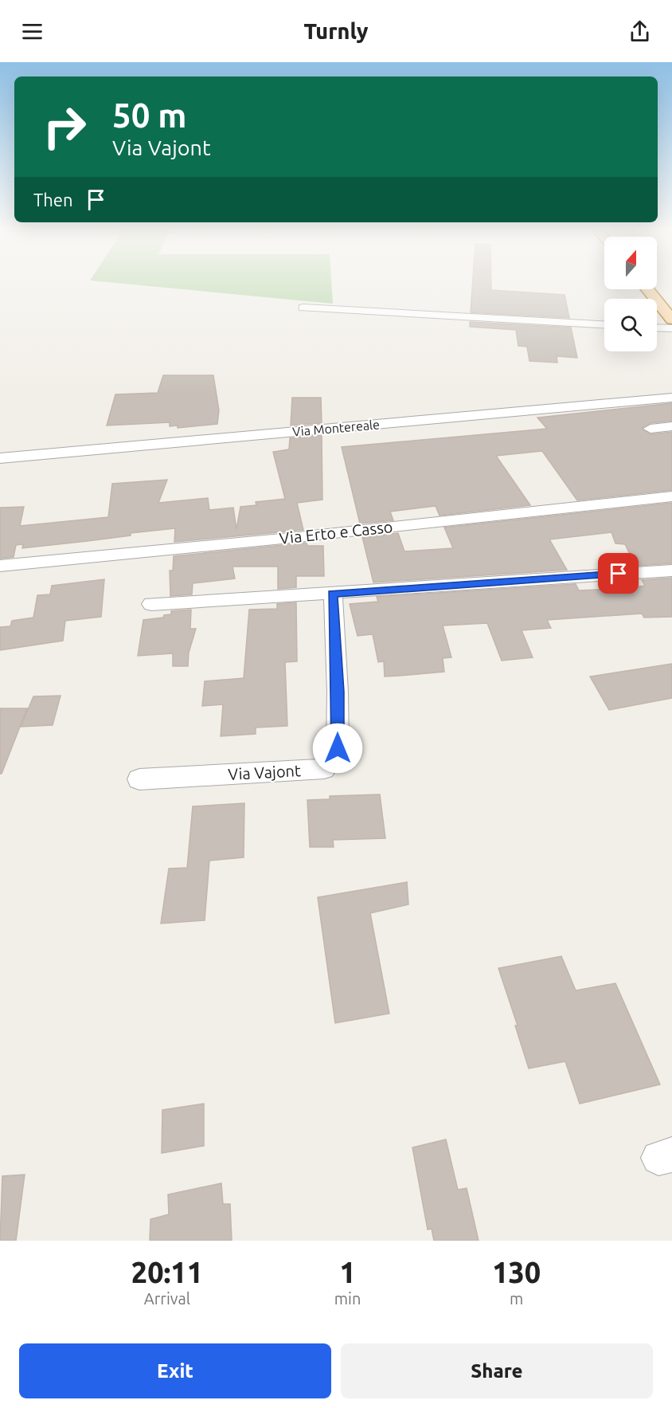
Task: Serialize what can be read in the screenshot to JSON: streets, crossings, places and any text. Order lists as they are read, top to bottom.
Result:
{
  "streets": {
    "street": ["Via Montereale", "Via Erto e Casso", "Via Vajont"]
  },
  "north": "top",
  "page": {
    "header": "Turnly",
    "turn": ["50 m", "Via Vajont"],
    "then": "Then",
    "eta": [
      "20:11",
      "Arrival",
      "1",
      "min",
      "130",
      "m"
    ],
    "buttons": ["Exit", "Share"]
  }
}
